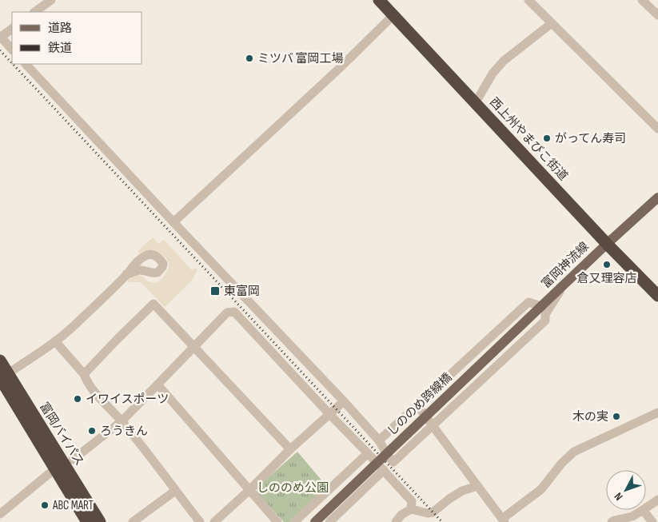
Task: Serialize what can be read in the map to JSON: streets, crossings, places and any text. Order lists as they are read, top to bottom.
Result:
{
  "streets": {
    "highway": ["西上州やまびこ街道", "富岡バイパス"],
    "main road": ["富岡神流線", "しののめ跨線橋"]
  },
  "crossings": [
    ["西上州やまびこ街道", "富岡神流線"],
    ["富岡神流線", "しののめ跨線橋"]
  ],
  "parks": ["しののめ公園"],
  "places": {
    "other": [
      "ミツバ 富岡工場",
      "がってん寿司",
      "倉又理容店",
      "イワイスポーツ",
      "木の実",
      "ろうきん",
      "ABC MART"
    ],
    "transit": ["東富岡"]
  },
  "legend": ["道路", "鉄道"],
  "north": "bottom left"
}
